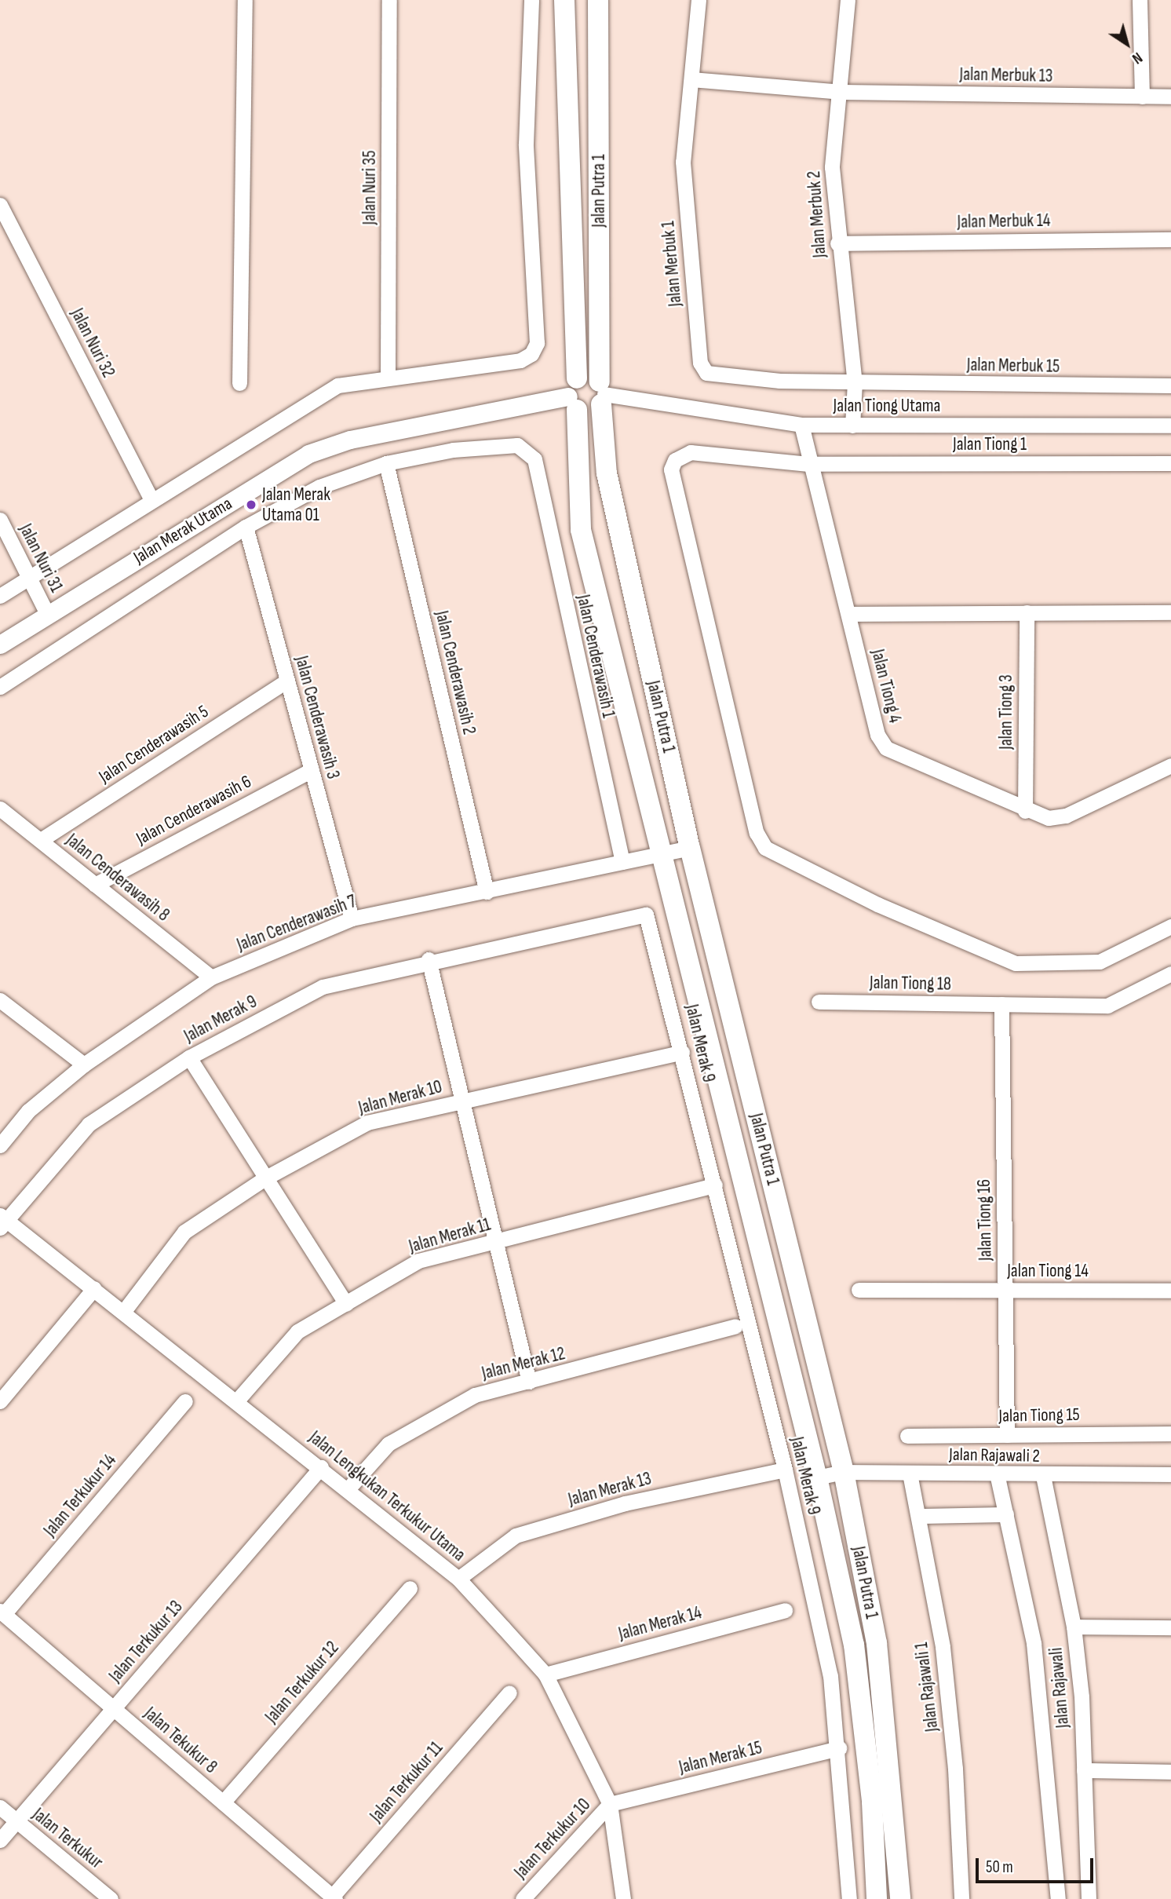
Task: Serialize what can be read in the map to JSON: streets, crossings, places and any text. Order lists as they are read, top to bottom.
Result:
{
  "streets": {
    "main road": ["Jalan Putra 1"],
    "street": [
      "Jalan Merbuk 13",
      "Jalan Nuri 35",
      "Jalan Merbuk 2",
      "Jalan Merbuk 14",
      "Jalan Merbuk 1",
      "Jalan Nuri 32",
      "Jalan Merbuk 15",
      "Jalan Tiong Utama",
      "Jalan Tiong 1",
      "Jalan Merak Utama",
      "Jalan Nuri 31",
      "Jalan Cenderawasih 1",
      "Jalan Cenderawasih 2",
      "Jalan Tiong 4",
      "Jalan Tiong 3",
      "Jalan Cenderawasih 3",
      "Jalan Cenderawasih 5",
      "Jalan Cenderawasih 6",
      "Jalan Cenderawasih 8",
      "Jalan Cenderawasih 7",
      "Jalan Tiong 18",
      "Jalan Merak 9",
      "Jalan Merak 10",
      "Jalan Tiong 16",
      "Jalan Merak 11",
      "Jalan Tiong 14",
      "Jalan Merak 12",
      "Jalan Tiong 15",
      "Jalan Rajawali 2",
      "Jalan Merak 13",
      "Jalan Terkukur 14",
      "Jalan Lengkukan Terkukur Utama",
      "Jalan Merak 14",
      "Jalan Terkukur 13",
      "Jalan Terkukur 12",
      "Jalan Rajawali 1",
      "Jalan Rajawali",
      "Jalan Tekukur 8",
      "Jalan Merak 15",
      "Jalan Terkukur 11",
      "Jalan Terkukur",
      "Jalan Terkukur 10"
    ]
  },
  "crossings": [
    ["Jalan Merbuk 13", "Jalan Merbuk 2"],
    ["Jalan Merbuk 13", "Jalan Merbuk 1"],
    ["Jalan Putra 1", "Jalan Tiong Utama"],
    ["Jalan Putra 1", "Jalan Merak Utama"],
    ["Jalan Putra 1", "Jalan Cenderawasih 7"],
    ["Jalan Putra 1", "Jalan Rajawali 2"],
    ["Jalan Merbuk 2", "Jalan Merbuk 14"],
    ["Jalan Merbuk 2", "Jalan Merbuk 1"],
    ["Jalan Merbuk 2", "Jalan Merbuk 15"],
    ["Jalan Merbuk 2", "Jalan Tiong Utama"],
    ["Jalan Merbuk 1", "Jalan Merbuk 15"],
    ["Jalan Tiong Utama", "Jalan Tiong 4"],
    ["Jalan Tiong 1", "Jalan Tiong 4"],
    ["Jalan Merak Utama", "Jalan Nuri 31"],
    ["Jalan Cenderawasih 1", "Jalan Cenderawasih 2"],
    ["Jalan Cenderawasih 1", "Jalan Cenderawasih 7"],
    ["Jalan Cenderawasih 2", "Jalan Cenderawasih 7"],
    ["Jalan Tiong 4", "Jalan Tiong 3"],
    ["Jalan Cenderawasih 3", "Jalan Cenderawasih 5"],
    ["Jalan Cenderawasih 3", "Jalan Cenderawasih 6"],
    ["Jalan Cenderawasih 3", "Jalan Cenderawasih 7"],
    ["Jalan Cenderawasih 5", "Jalan Cenderawasih 8"],
    ["Jalan Cenderawasih 6", "Jalan Cenderawasih 8"],
    ["Jalan Cenderawasih 8", "Jalan Cenderawasih 7"],
    ["Jalan Tiong 18", "Jalan Tiong 16"],
    ["Jalan Merak 9", "Jalan Merak 10"],
    ["Jalan Merak 9", "Jalan Merak 11"],
    ["Jalan Merak 9", "Jalan Merak 13"],
    ["Jalan Merak 9", "Jalan Lengkukan Terkukur Utama"],
    ["Jalan Merak 9", "Jalan Merak 15"],
    ["Jalan Merak 10", "Jalan Lengkukan Terkukur Utama"],
    ["Jalan Tiong 16", "Jalan Tiong 14"],
    ["Jalan Tiong 16", "Jalan Tiong 15"],
    ["Jalan Merak 11", "Jalan Lengkukan Terkukur Utama"],
    ["Jalan Merak 12", "Jalan Lengkukan Terkukur Utama"],
    ["Jalan Rajawali 2", "Jalan Rajawali 1"],
    ["Jalan Rajawali 2", "Jalan Rajawali"],
    ["Jalan Merak 13", "Jalan Lengkukan Terkukur Utama"],
    ["Jalan Terkukur 14", "Jalan Tekukur 8"],
    ["Jalan Lengkukan Terkukur Utama", "Jalan Merak 14"],
    ["Jalan Lengkukan Terkukur Utama", "Jalan Terkukur 13"],
    ["Jalan Lengkukan Terkukur Utama", "Jalan Merak 15"],
    ["Jalan Lengkukan Terkukur Utama", "Jalan Terkukur 10"],
    ["Jalan Terkukur 13", "Jalan Tekukur 8"],
    ["Jalan Terkukur 13", "Jalan Terkukur"],
    ["Jalan Terkukur 12", "Jalan Tekukur 8"],
    ["Jalan Tekukur 8", "Jalan Terkukur 11"],
    ["Jalan Merak 15", "Jalan Terkukur 10"]
  ],
  "places": ["Jalan Merak Utama 01"],
  "scale_bar": "50 m",
  "north": "bottom right"
}
